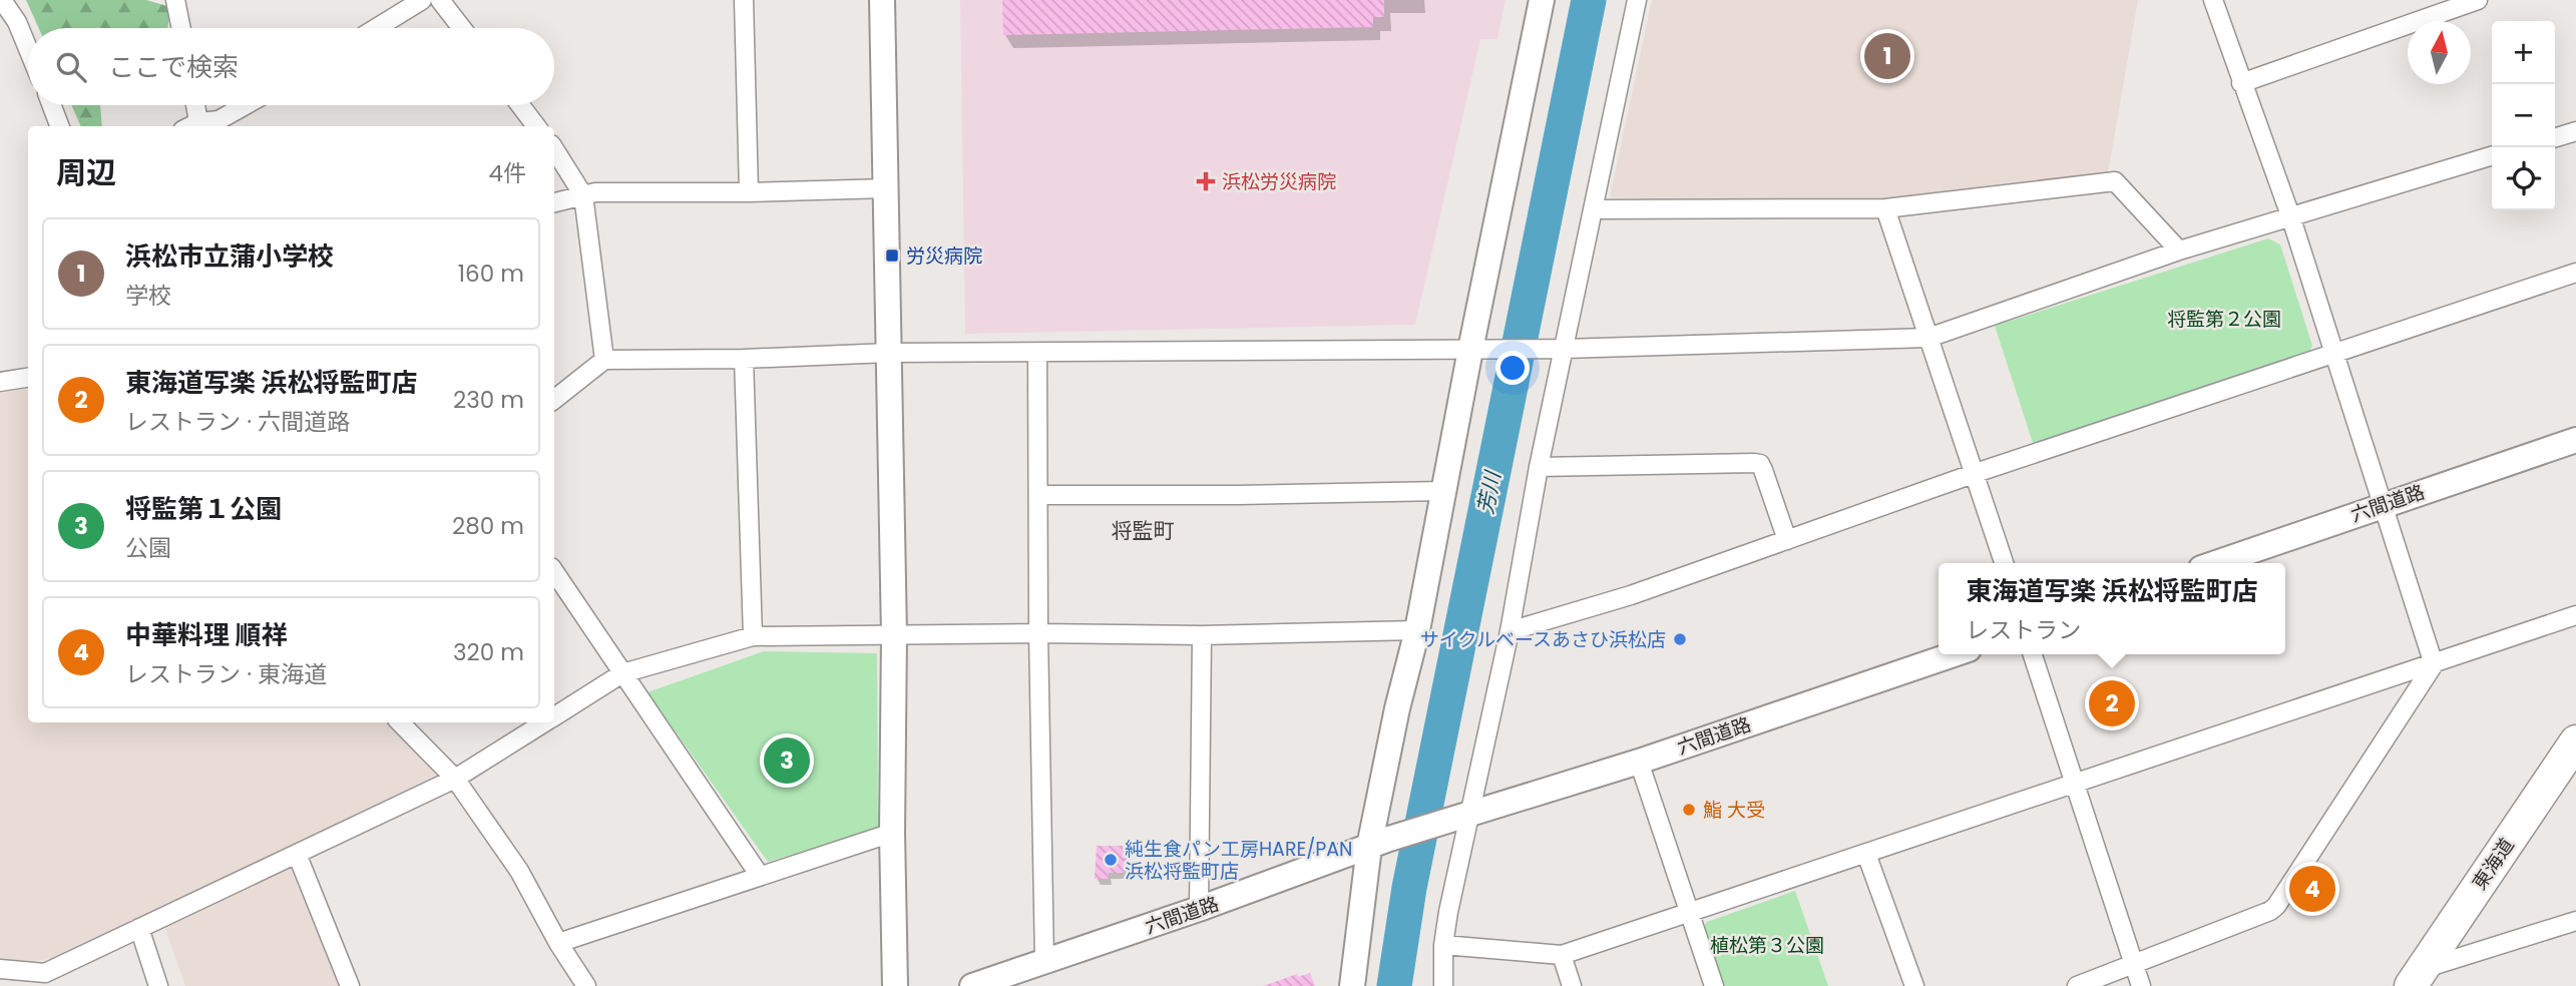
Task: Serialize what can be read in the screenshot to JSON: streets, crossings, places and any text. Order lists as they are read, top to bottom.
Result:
{
  "streets": {
    "highway": ["東海道"],
    "street": ["六間道路"]
  },
  "districts": ["将監町"],
  "water": ["芳川"],
  "parks": ["将監第２公園", "植松第３公園"],
  "places": {
    "health": ["浜松労災病院"],
    "transit": ["労災病院"],
    "other": ["サイクルベースあさひ浜松店", "鮨 大受", "純生食パン工房HARE/PAN 浜松将監町店"]
  },
  "north": "top",
  "page": {
    "map_buttons": ["+", "−"],
    "search": "ここで検索",
    "pins": [
      "1",
      "2",
      "3",
      "4"
    ],
    "heading": ["周辺", "4件"],
    "list": [
      {
        "mark": "1",
        "name": "浜松市立蒲小学校",
        "note": "学校",
        "value": "160 m"
      },
      {
        "mark": "2",
        "name": "東海道写楽 浜松将監町店",
        "note": "レストラン · 六間道路",
        "value": "230 m"
      },
      {
        "mark": "3",
        "name": "将監第１公園",
        "note": "公園",
        "value": "280 m"
      },
      {
        "mark": "4",
        "name": "中華料理 順祥",
        "note": "レストラン · 東海道",
        "value": "320 m"
      }
    ],
    "popup": ["東海道写楽 浜松将監町店", "レストラン"]
  }
}
